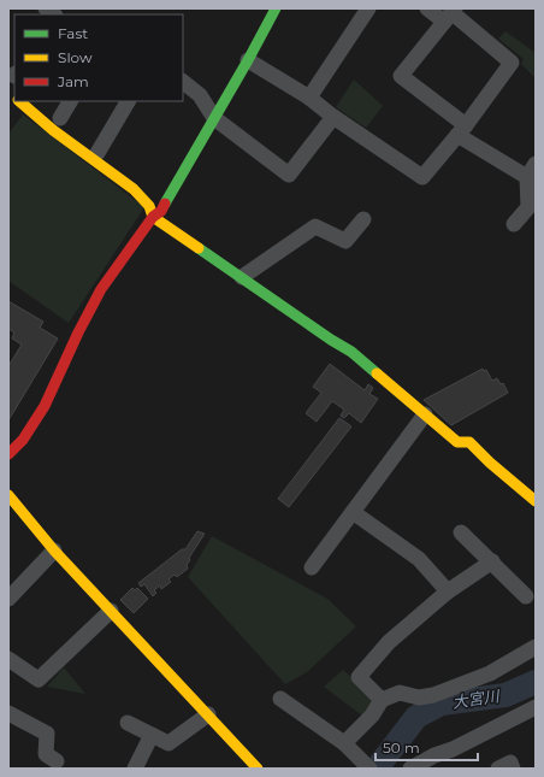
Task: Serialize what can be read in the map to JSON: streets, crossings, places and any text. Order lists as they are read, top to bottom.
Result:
{
  "water": ["大宮川"],
  "legend": ["Fast", "Slow", "Jam"],
  "scale_bar": "50 m"
}
